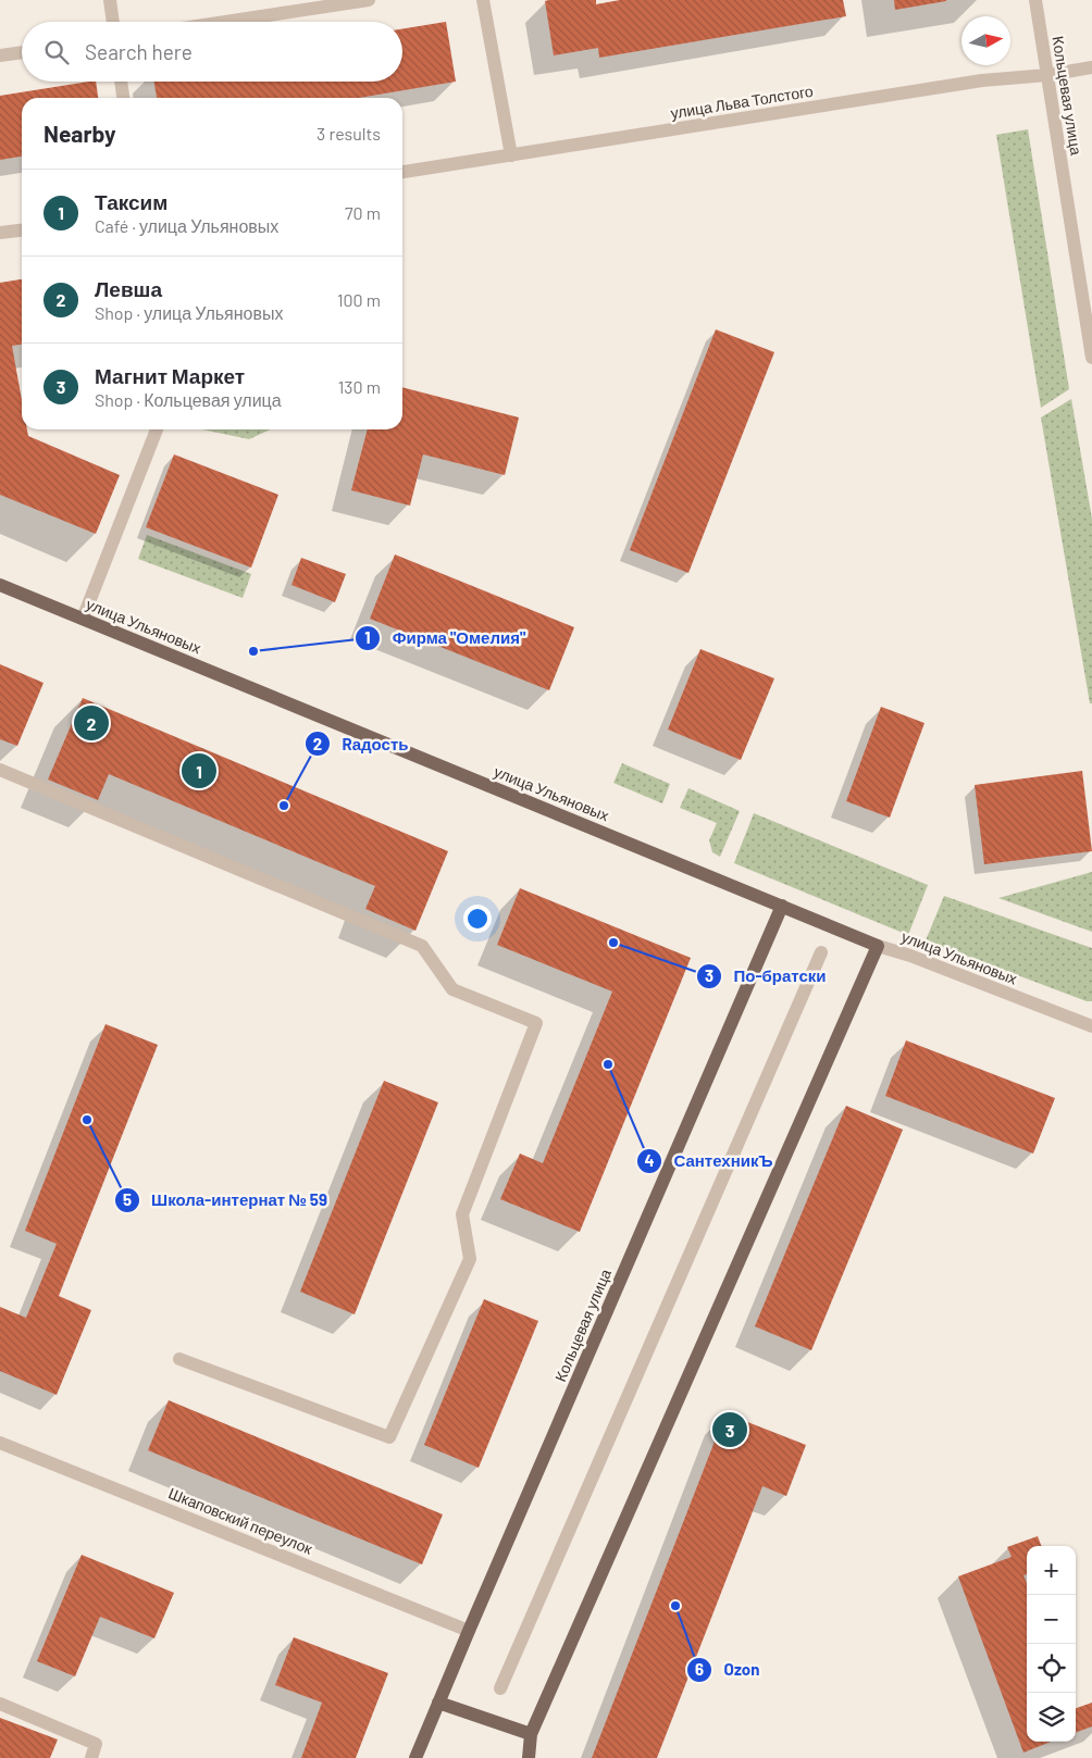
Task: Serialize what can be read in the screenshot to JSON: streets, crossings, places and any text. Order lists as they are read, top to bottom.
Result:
{
  "streets": {
    "main road": ["Кольцевая улица", "улица Ульяновых"],
    "street": ["улица Льва Толстого", "Шкаповский переулок"]
  },
  "crossings": [
    ["Кольцевая улица", "улица Льва Толстого"],
    ["Кольцевая улица", "улица Ульяновых"],
    ["Кольцевая улица", "Шкаповский переулок"]
  ],
  "places": [
    "Фирма \"Омелия\"",
    "Rадость",
    "По-братски",
    "СантехникЪ",
    "Школа-интернат № 59",
    "Ozon"
  ],
  "north": "right",
  "page": {
    "search": "Search here",
    "heading": ["Nearby", "3 results"],
    "list": [
      {
        "mark": "1",
        "name": "Таксим",
        "note": "Café · улица Ульяновых",
        "value": "70 m"
      },
      {
        "mark": "2",
        "name": "Левша",
        "note": "Shop · улица Ульяновых",
        "value": "100 m"
      },
      {
        "mark": "3",
        "name": "Магнит Маркет",
        "note": "Shop · Кольцевая улица",
        "value": "130 m"
      }
    ],
    "pins": ["2", "1", "3"],
    "map_buttons": ["+", "−"]
  }
}
